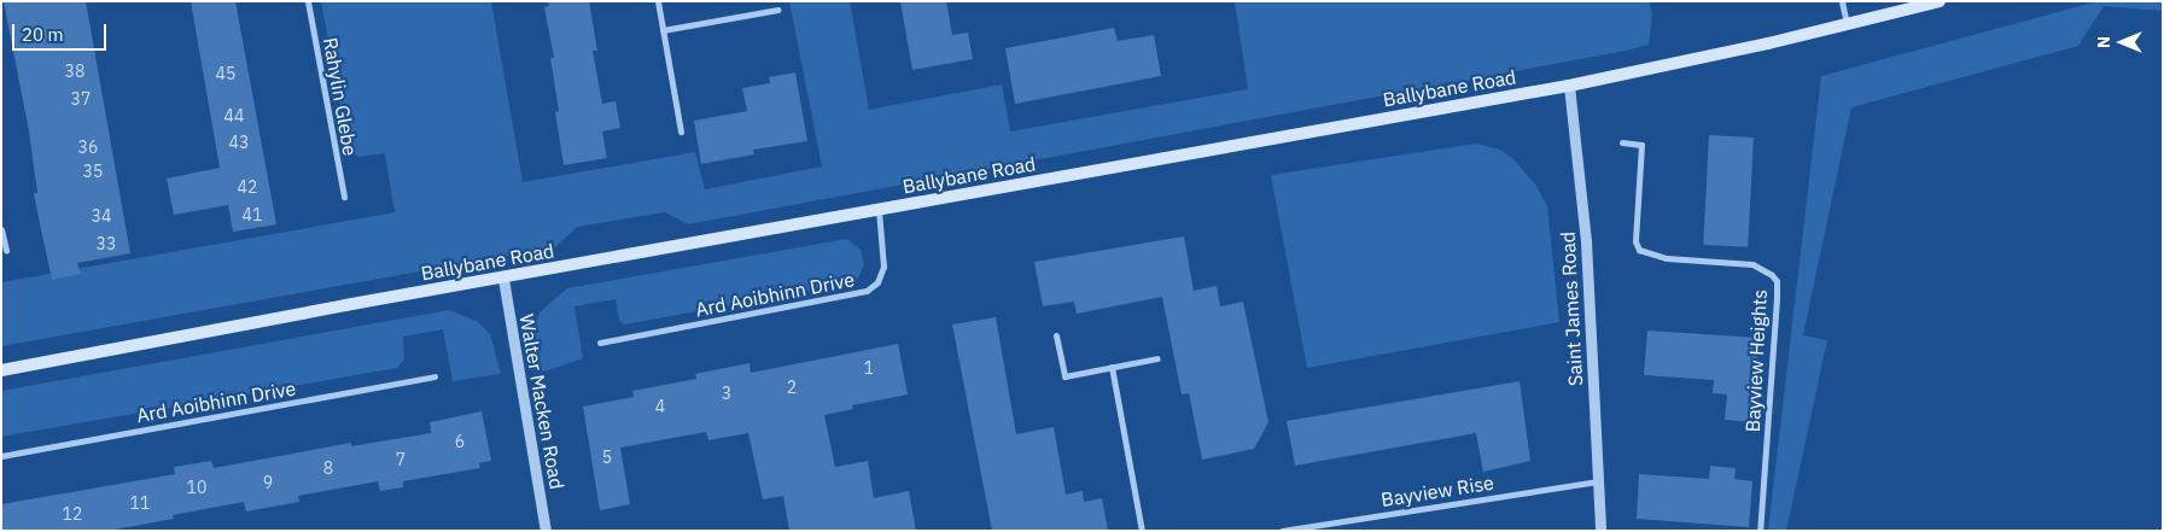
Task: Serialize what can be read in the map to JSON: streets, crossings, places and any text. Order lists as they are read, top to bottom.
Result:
{
  "streets": {
    "main road": ["Ballybane Road"],
    "street": [
      "Rahylin Glebe",
      "Ard Aoibhinn Drive",
      "Saint James Road",
      "Bayview Heights",
      "Walter Macken Road",
      "Bayview Rise"
    ]
  },
  "crossings": [
    ["Ballybane Road", "Ard Aoibhinn Drive"],
    ["Ballybane Road", "Saint James Road"],
    ["Ballybane Road", "Walter Macken Road"],
    ["Saint James Road", "Bayview Rise"]
  ],
  "house_numbers": [
    "38",
    "45",
    "37",
    "44",
    "43",
    "36",
    "35",
    "42",
    "41",
    "34",
    "33",
    "1",
    "2",
    "3",
    "4",
    "6",
    "5",
    "7",
    "8",
    "9",
    "10",
    "11",
    "12"
  ],
  "scale_bar": "20 m",
  "north": "left"
}
